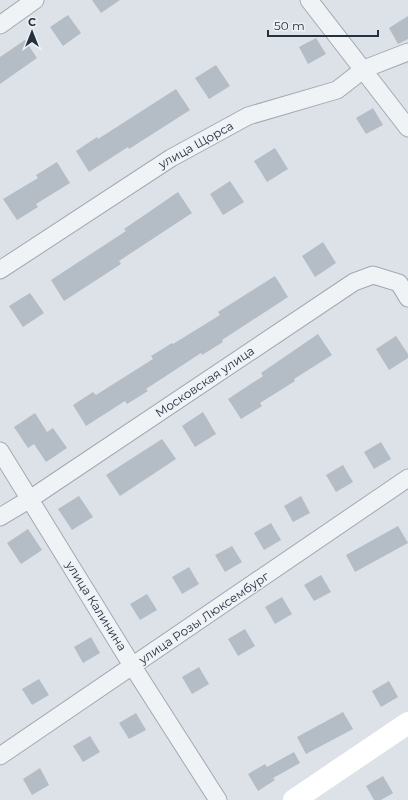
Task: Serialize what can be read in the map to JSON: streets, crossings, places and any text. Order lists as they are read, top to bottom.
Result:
{
  "streets": {
    "street": [
      "улица Щорса",
      "Московская улица",
      "улица Калинина",
      "улица Розы Люксембург"
    ]
  },
  "crossings": [
    ["Московская улица", "улица Калинина"],
    ["улица Калинина", "улица Розы Люксембург"]
  ],
  "scale_bar": "50 m",
  "north": "top"
}
